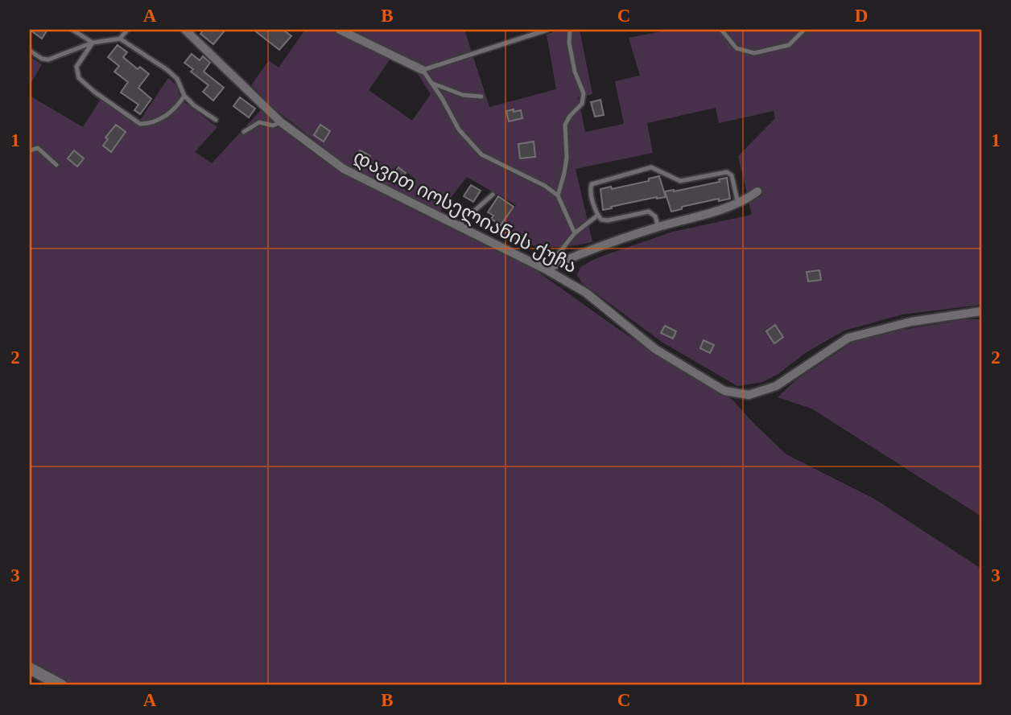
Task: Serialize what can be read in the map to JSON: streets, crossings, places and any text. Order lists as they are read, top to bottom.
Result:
{
  "streets": {
    "street": ["დავით იოსელიანის ქუჩა"]
  },
  "grid": {
    "columns": [
      "A",
      "B",
      "C",
      "D"
    ],
    "rows": ["1", "2", "3"]
  }
}
